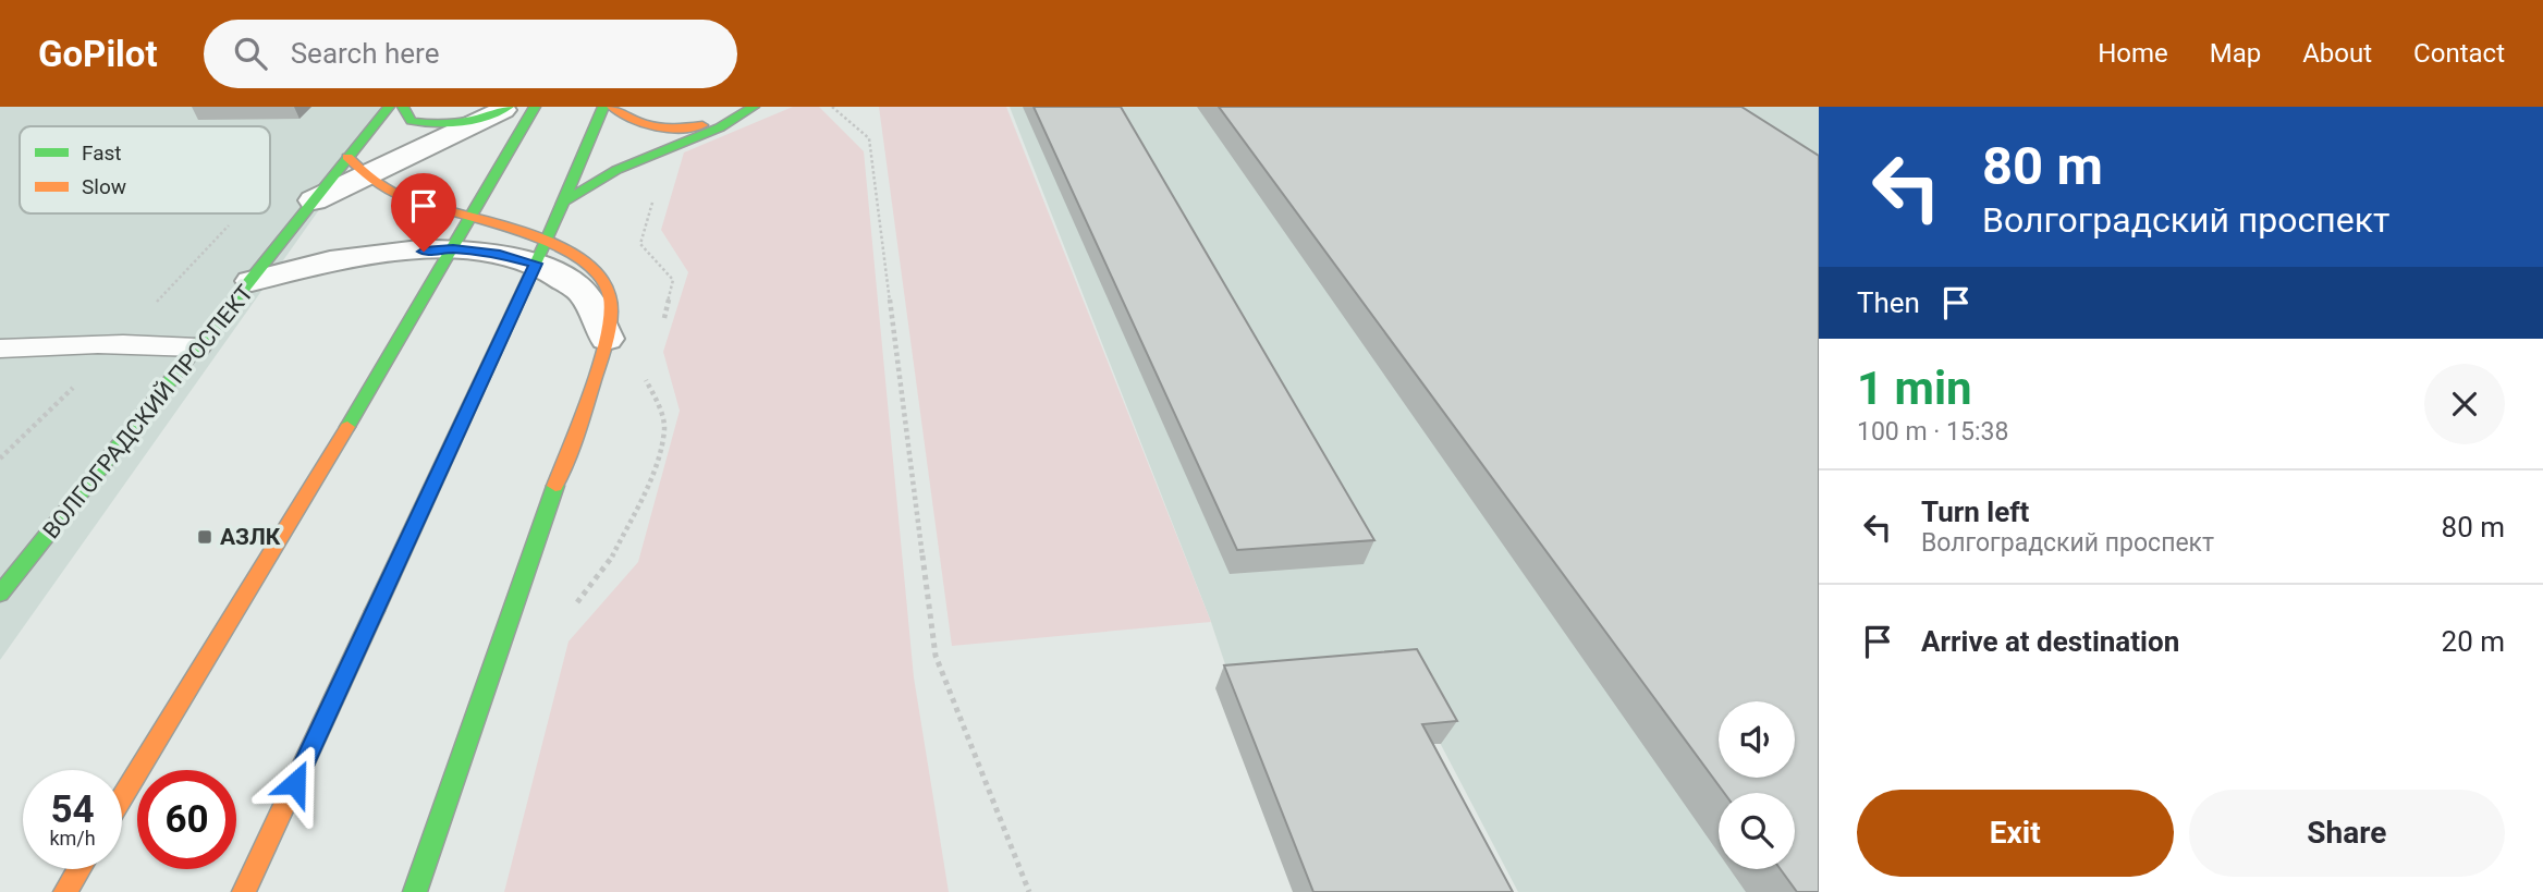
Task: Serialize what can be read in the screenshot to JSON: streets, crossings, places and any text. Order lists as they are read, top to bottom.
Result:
{
  "streets": {
    "main road": ["ВОЛГОГРАДСКИЙ ПРОСПЕКТ"]
  },
  "places": {
    "transit": ["АЗЛК"]
  },
  "legend": ["Fast", "Slow"],
  "page": {
    "header": "GoPilot",
    "search": "Search here",
    "nav": [
      "Home",
      "Map",
      "About",
      "Contact"
    ],
    "turn": ["80 m", "Волгоградский проспект"],
    "then": "Then",
    "heading": ["1 min", "100 m · 15:38"],
    "list": [
      {
        "name": "Turn left",
        "note": "Волгоградский проспект",
        "value": "80 m"
      },
      {
        "name": "Arrive at destination",
        "value": "20 m"
      }
    ],
    "speed": "54 km/h",
    "limit": "60",
    "buttons": ["Exit", "Share"]
  }
}
